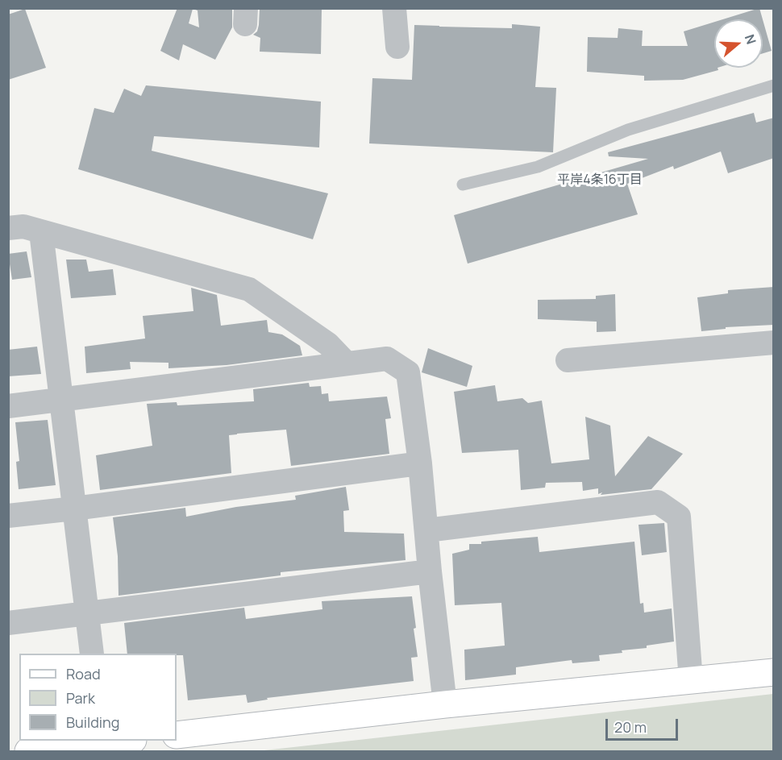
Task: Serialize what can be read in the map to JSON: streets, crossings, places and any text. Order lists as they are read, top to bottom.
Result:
{
  "districts": ["平岸4条16丁目"],
  "legend": ["Road", "Park", "Building"],
  "scale_bar": "20 m",
  "north": "right"
}
